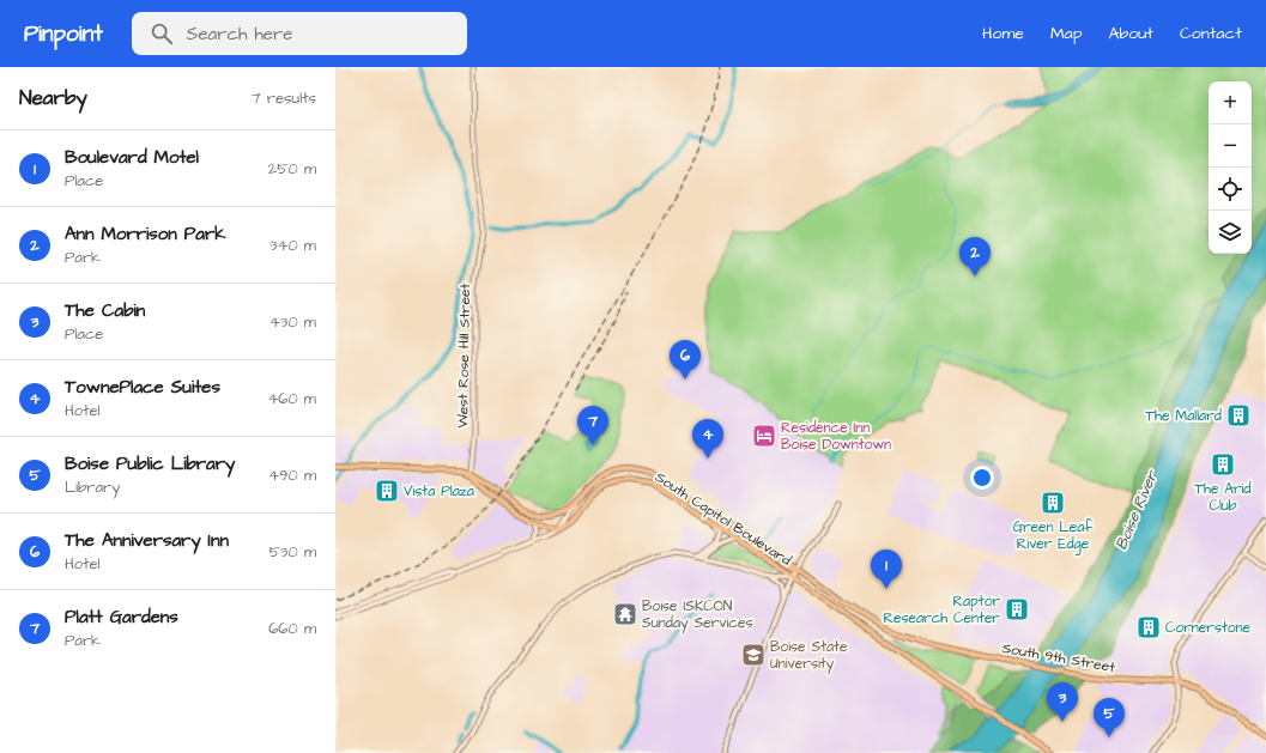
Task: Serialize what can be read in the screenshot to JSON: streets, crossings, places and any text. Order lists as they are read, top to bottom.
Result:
{
  "streets": {
    "main road": ["South Capitol Boulevard", "South 9th Street"],
    "street": ["West Rose Hill Street"]
  },
  "crossings": [
    ["South Capitol Boulevard", "South 9th Street"]
  ],
  "water": ["Boise River"],
  "places": {
    "building": [
      "The Mallard",
      "The Arid Club",
      "Vista Plaza",
      "Green Leaf River Edge",
      "Raptor Research Center",
      "Cornerstone"
    ],
    "hotel": ["Residence Inn Boise Downtown"],
    "temple": ["Boise ISKCON Sunday Services"],
    "school or university": ["Boise State University"]
  },
  "page": {
    "header": "Pinpoint",
    "search": "Search here",
    "nav": [
      "Home",
      "Map",
      "About",
      "Contact"
    ],
    "heading": ["Nearby", "7 results"],
    "map_buttons": ["+", "−"],
    "list": [
      {
        "mark": "1",
        "name": "Boulevard Motel",
        "note": "Place",
        "value": "250 m"
      },
      {
        "mark": "2",
        "name": "Ann Morrison Park",
        "note": "Park",
        "value": "340 m"
      },
      {
        "mark": "3",
        "name": "The Cabin",
        "note": "Place",
        "value": "430 m"
      },
      {
        "mark": "4",
        "name": "TownePlace Suites",
        "note": "Hotel",
        "value": "460 m"
      },
      {
        "mark": "5",
        "name": "Boise Public Library",
        "note": "Library",
        "value": "490 m"
      },
      {
        "mark": "6",
        "name": "The Anniversary Inn",
        "note": "Hotel",
        "value": "530 m"
      },
      {
        "mark": "7",
        "name": "Platt Gardens",
        "note": "Park",
        "value": "660 m"
      }
    ],
    "pins": [
      "2",
      "6",
      "7",
      "4",
      "1",
      "3",
      "5"
    ]
  }
}
